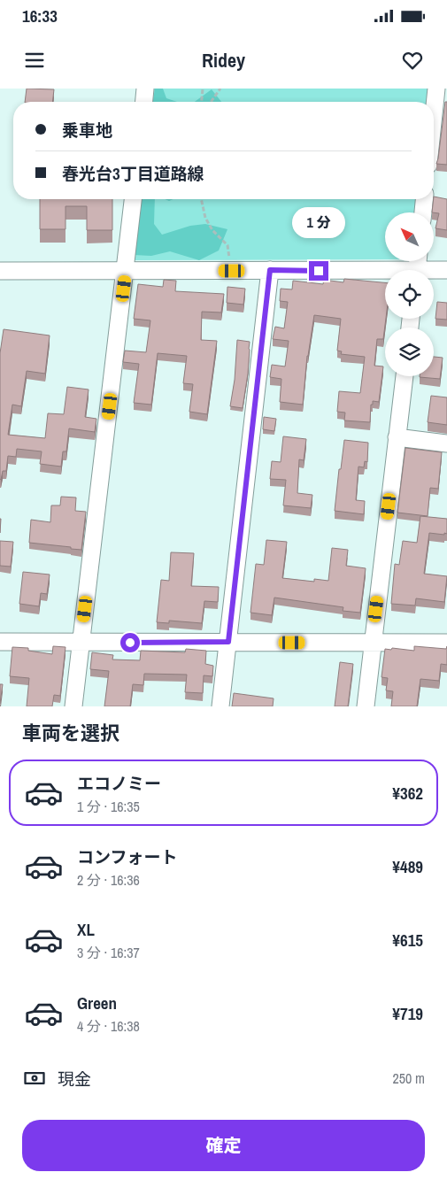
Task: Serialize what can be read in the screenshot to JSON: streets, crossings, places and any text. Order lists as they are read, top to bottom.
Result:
{
  "north": "top left",
  "page": {
    "status": "16:33",
    "header": "Ridey",
    "banner": ["乗車地", "春光台3丁目道路線"],
    "bubble": "1 分",
    "heading": "車両を選択",
    "list": [
      {
        "name": "エコノミー",
        "note": "1 分 · 16:35",
        "value": "¥362"
      },
      {
        "name": "コンフォート",
        "note": "2 分 · 16:36",
        "value": "¥489"
      },
      {
        "name": "XL",
        "note": "3 分 · 16:37",
        "value": "¥615"
      },
      {
        "name": "Green",
        "note": "4 分 · 16:38",
        "value": "¥719"
      }
    ],
    "pay": ["現金", "250 m"],
    "buttons": "確定"
  }
}
